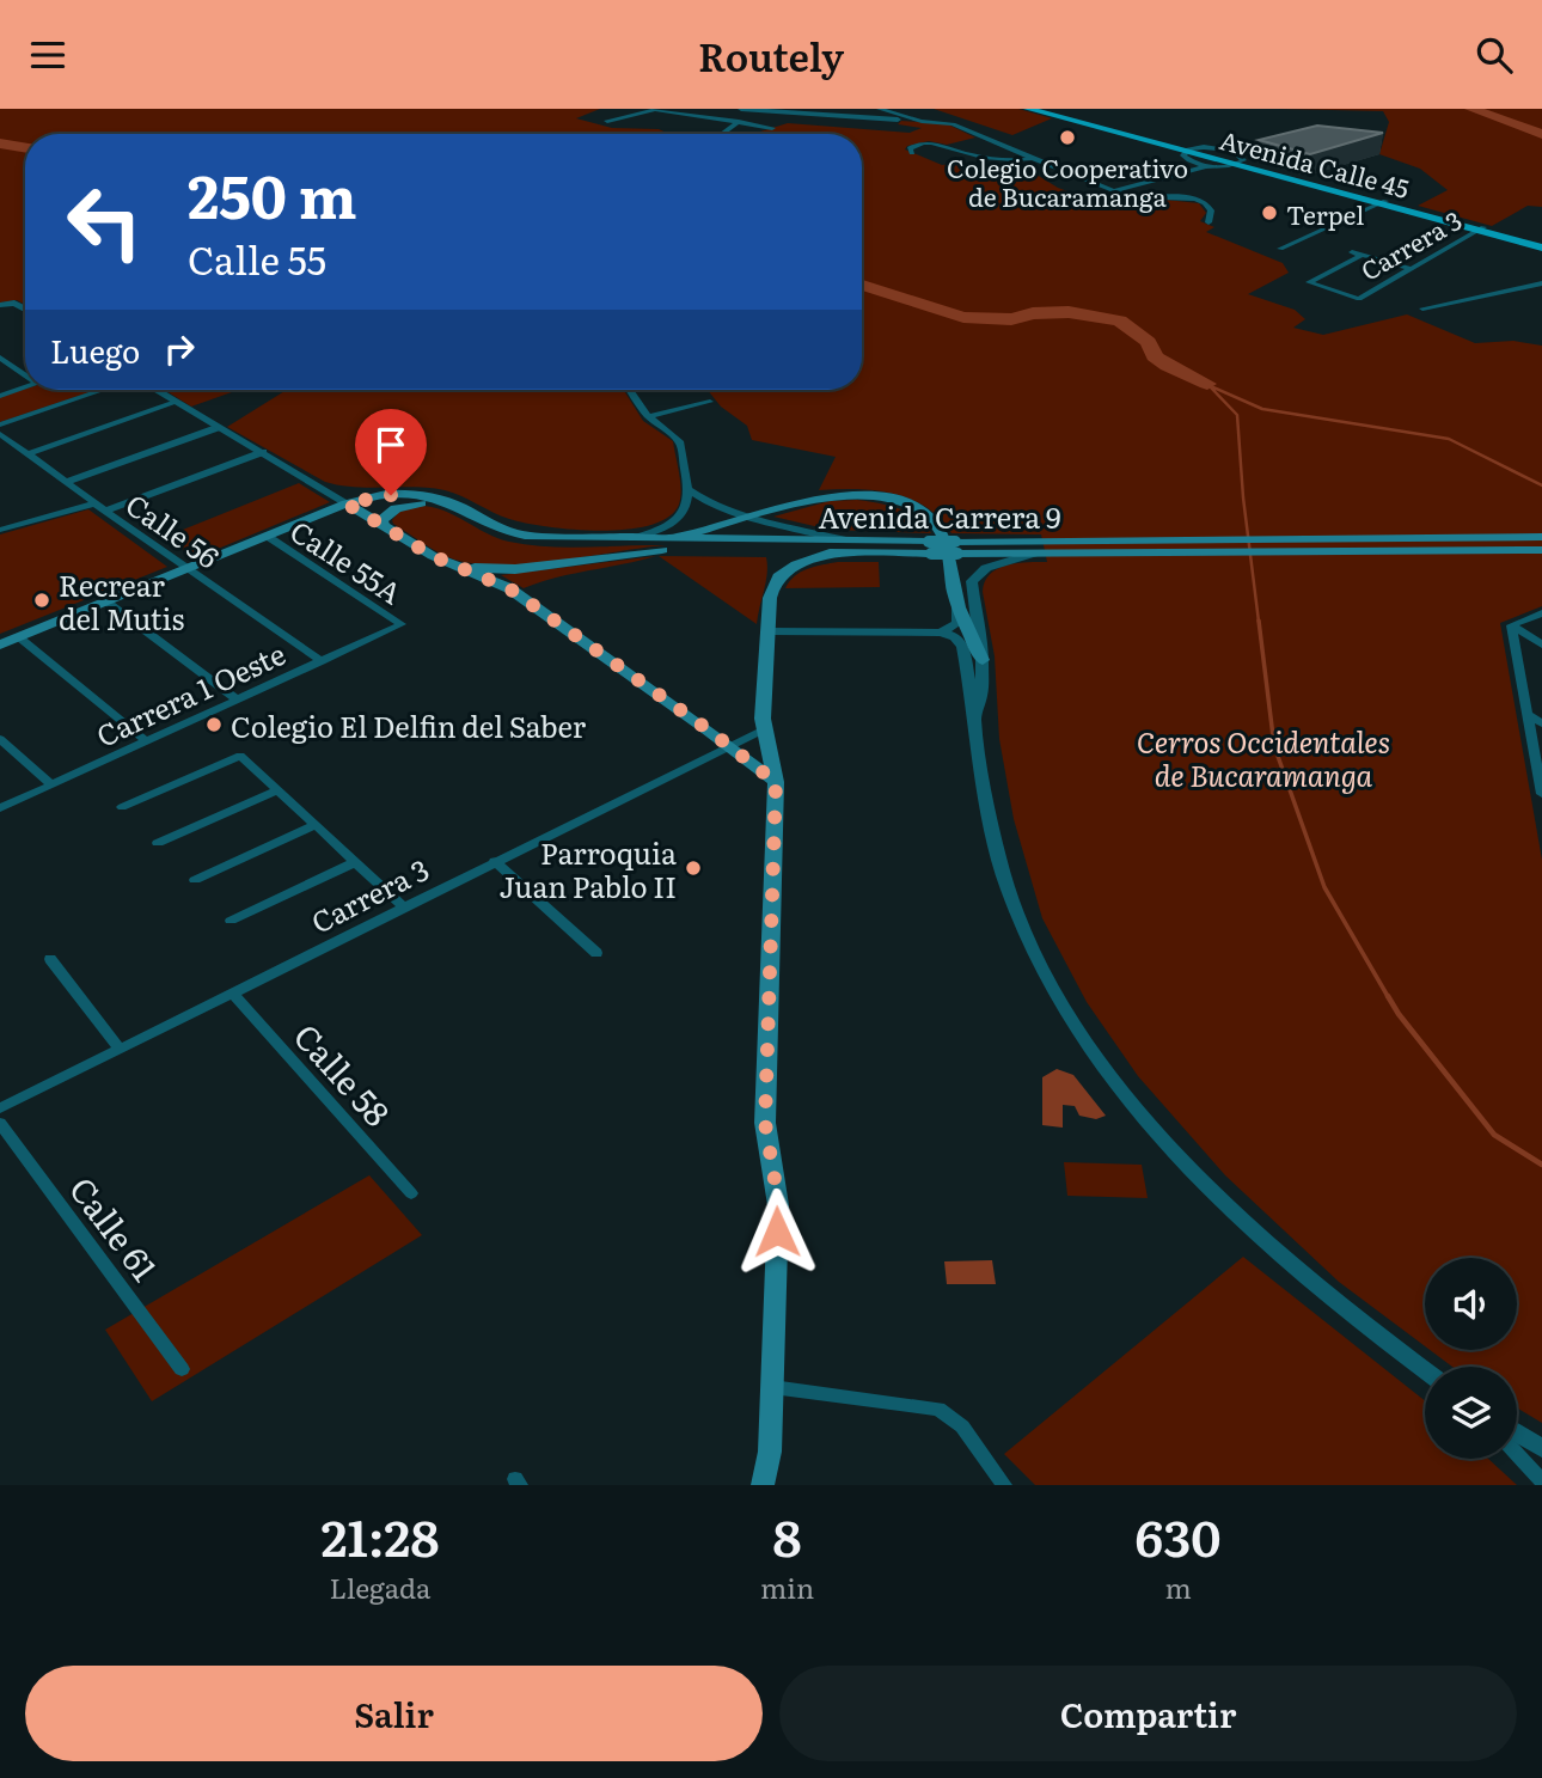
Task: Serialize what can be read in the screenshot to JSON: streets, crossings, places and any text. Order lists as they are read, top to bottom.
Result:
{
  "streets": {
    "main road": ["Avenida Calle 45", "Avenida Carrera 9"],
    "street": [
      "Carrera 3",
      "Calle 56",
      "Calle 55A",
      "Carrera 1 Oeste",
      "Calle 58",
      "Calle 61"
    ]
  },
  "crossings": [
    ["Avenida Calle 45", "Carrera 3"],
    ["Carrera 3", "Calle 58"],
    ["Avenida Carrera 9", "Calle 56"],
    ["Avenida Carrera 9", "Calle 55A"],
    ["Calle 56", "Carrera 1 Oeste"],
    ["Calle 55A", "Carrera 1 Oeste"]
  ],
  "parks": ["Cerros Occidentales de Bucaramanga"],
  "places": [
    "Colegio Cooperativo de Bucaramanga",
    "Terpel",
    "Recrear del Mutis",
    "Colegio El Delfin del Saber",
    "Parroquia Juan Pablo II"
  ],
  "page": {
    "header": "Routely",
    "turn": ["250 m", "Calle 55"],
    "then": "Luego",
    "eta": [
      "21:28",
      "Llegada",
      "8",
      "min",
      "630",
      "m"
    ],
    "buttons": ["Salir", "Compartir"]
  }
}
